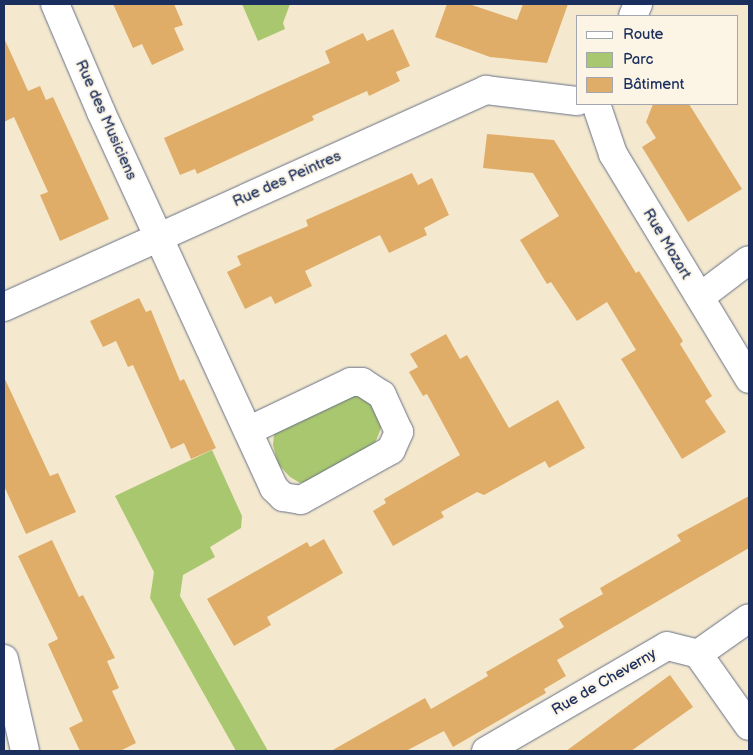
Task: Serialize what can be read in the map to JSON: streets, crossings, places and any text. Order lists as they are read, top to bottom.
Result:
{
  "streets": {
    "street": [
      "Rue des Musiciens",
      "Rue des Peintres",
      "Rue Mozart",
      "Rue de Cheverny"
    ]
  },
  "crossings": [
    ["Rue des Musiciens", "Rue des Peintres"]
  ],
  "legend": ["Route", "Parc", "Bâtiment"]
}
